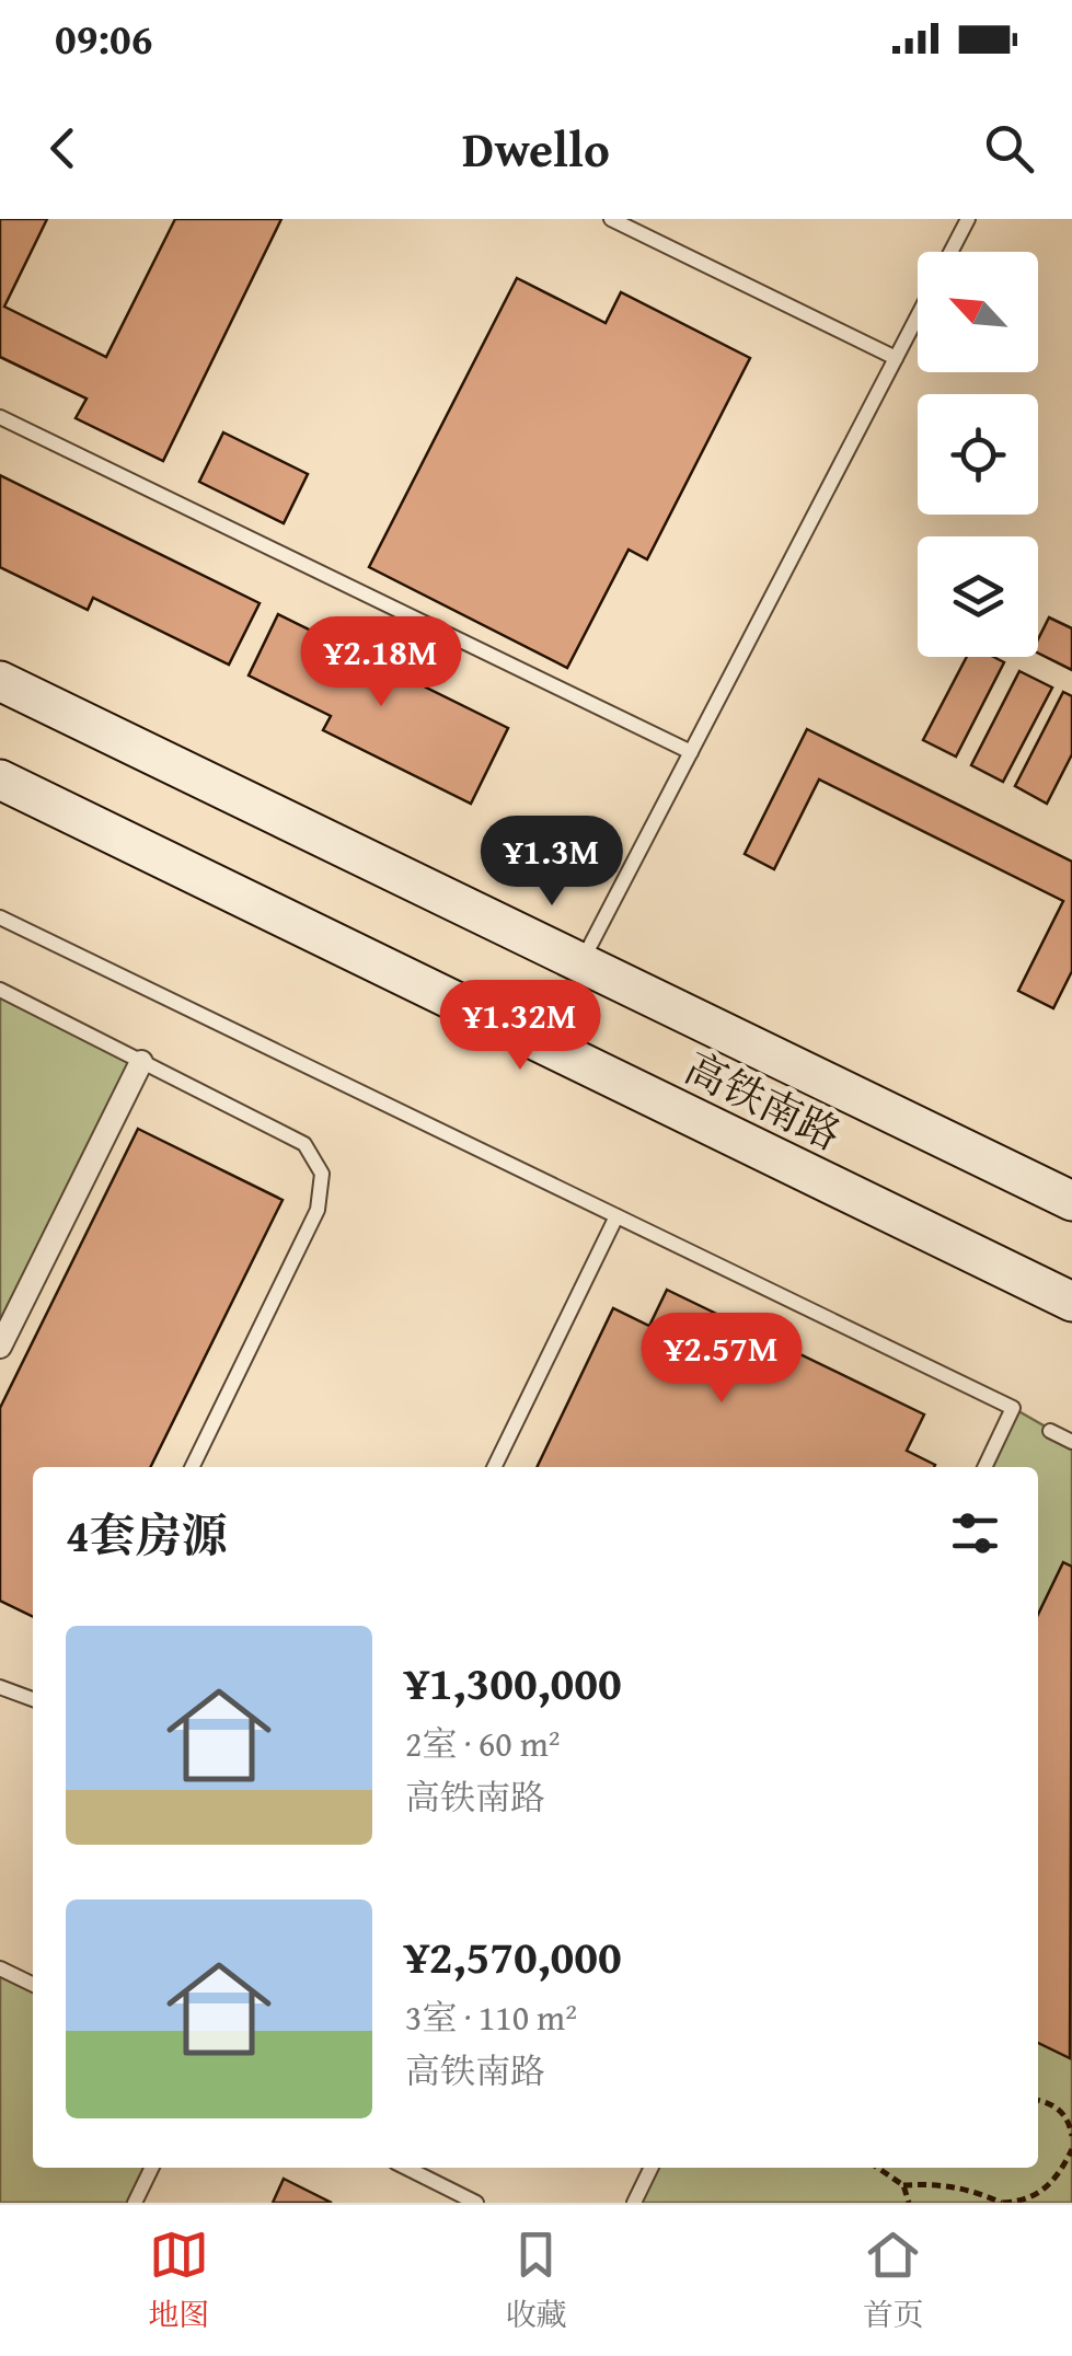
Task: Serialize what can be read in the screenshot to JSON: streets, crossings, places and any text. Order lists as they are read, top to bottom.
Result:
{
  "streets": {
    "main road": ["高铁南路"]
  },
  "north": "top left",
  "page": {
    "status": "09:06",
    "header": "Dwello",
    "price": [
      "¥2.18M",
      "¥1.3M",
      "¥1.32M",
      "¥2.57M"
    ],
    "heading": "4套房源",
    "list": [
      {
        "name": "¥1,300,000",
        "note": "2室 · 60 m² · 高铁南路"
      },
      {
        "name": "¥2,570,000",
        "note": "3室 · 110 m² · 高铁南路"
      }
    ],
    "tabs": ["地图", "收藏", "首页"]
  }
}
